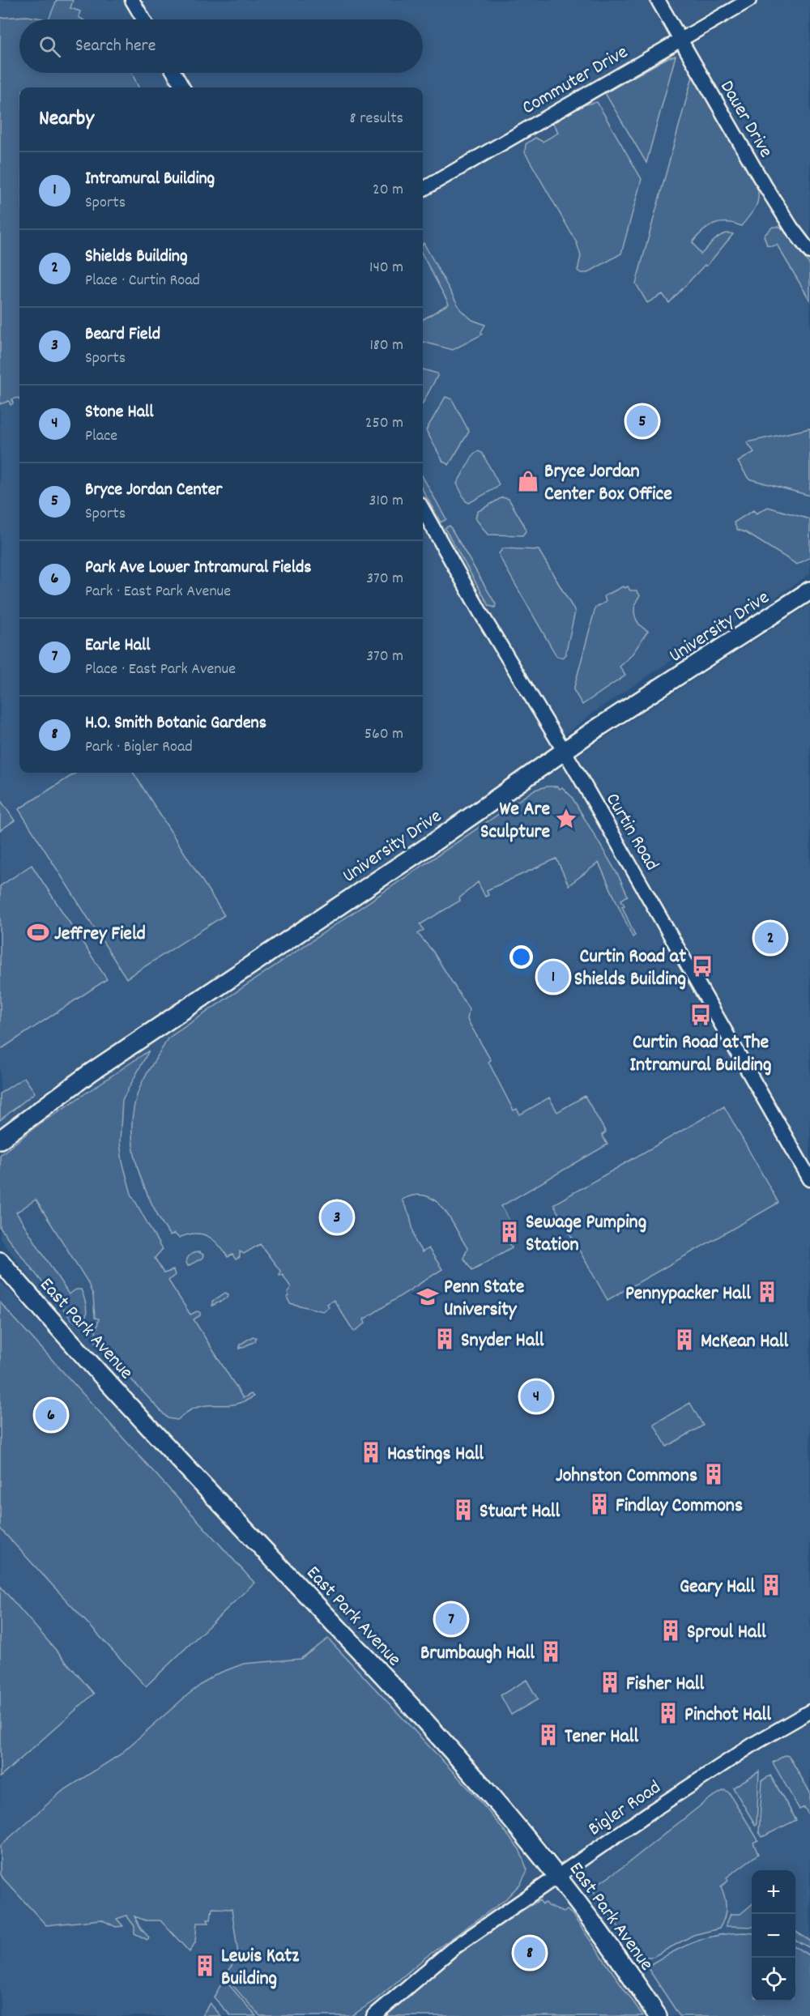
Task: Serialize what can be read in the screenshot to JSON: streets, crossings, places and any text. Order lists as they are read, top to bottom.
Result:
{
  "streets": {
    "main road": ["University Drive", "East Park Avenue"],
    "street": [
      "Commuter Drive",
      "Dauer Drive",
      "Curtin Road",
      "Bigler Road"
    ]
  },
  "crossings": [
    ["Commuter Drive", "Dauer Drive"],
    ["University Drive", "Curtin Road"],
    ["East Park Avenue", "Bigler Road"]
  ],
  "places": {
    "shop": ["Bryce Jordan Center Box Office"],
    "place": ["We Are Sculpture"],
    "sports": ["Jeffrey Field"],
    "bus stop": ["Curtin Road at Shields Building", "Curtin Road at The Intramural Building"],
    "building": [
      "Sewage Pumping Station",
      "Pennypacker Hall",
      "Snyder Hall",
      "McKean Hall",
      "Hastings Hall",
      "Johnston Commons",
      "Findlay Commons",
      "Stuart Hall",
      "Geary Hall",
      "Sproul Hall",
      "Brumbaugh Hall",
      "Fisher Hall",
      "Pinchot Hall",
      "Tener Hall",
      "Lewis Katz Building"
    ],
    "school or university": ["Penn State University"]
  },
  "page": {
    "search": "Search here",
    "heading": ["Nearby", "8 results"],
    "list": [
      {
        "mark": "1",
        "name": "Intramural Building",
        "note": "Sports",
        "value": "20 m"
      },
      {
        "mark": "2",
        "name": "Shields Building",
        "note": "Place · Curtin Road",
        "value": "140 m"
      },
      {
        "mark": "3",
        "name": "Beard Field",
        "note": "Sports",
        "value": "180 m"
      },
      {
        "mark": "4",
        "name": "Stone Hall",
        "note": "Place",
        "value": "250 m"
      },
      {
        "mark": "5",
        "name": "Bryce Jordan Center",
        "note": "Sports",
        "value": "310 m"
      },
      {
        "mark": "6",
        "name": "Park Ave Lower Intramural Fields",
        "note": "Park · East Park Avenue",
        "value": "370 m"
      },
      {
        "mark": "7",
        "name": "Earle Hall",
        "note": "Place · East Park Avenue",
        "value": "370 m"
      },
      {
        "mark": "8",
        "name": "H.O. Smith Botanic Gardens",
        "note": "Park · Bigler Road",
        "value": "560 m"
      }
    ],
    "pins": [
      "5",
      "2",
      "1",
      "3",
      "4",
      "6",
      "7",
      "8"
    ],
    "map_buttons": ["+", "−"]
  }
}
